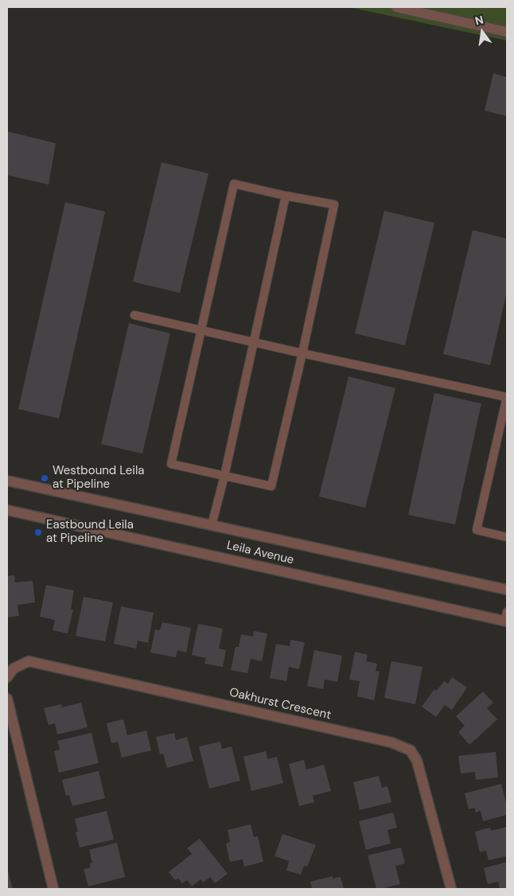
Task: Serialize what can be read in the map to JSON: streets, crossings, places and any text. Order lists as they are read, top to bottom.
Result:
{
  "streets": {
    "street": ["Leila Avenue", "Oakhurst Crescent"]
  },
  "places": ["Westbound Leila at Pipeline", "Eastbound Leila at Pipeline"],
  "north": "top"
}
